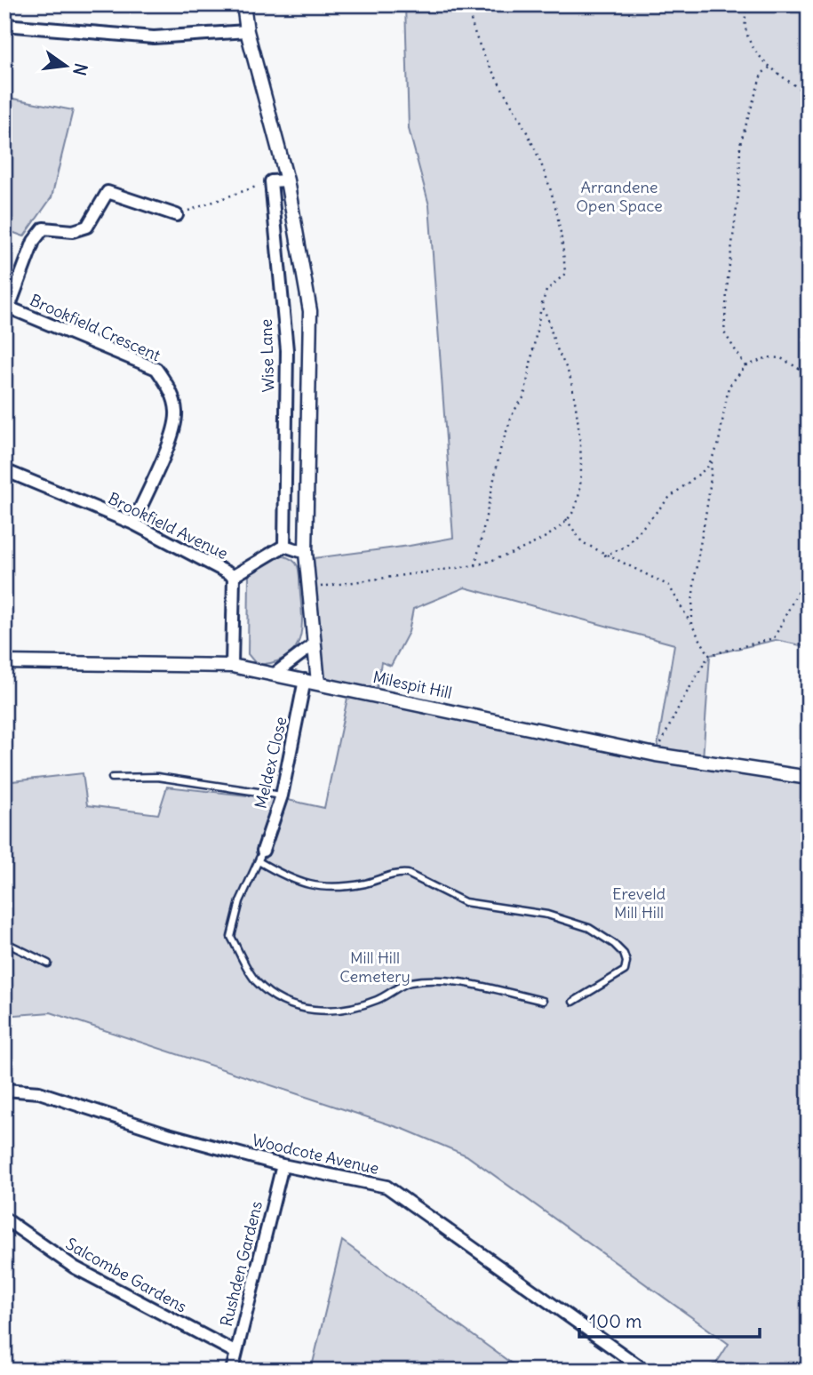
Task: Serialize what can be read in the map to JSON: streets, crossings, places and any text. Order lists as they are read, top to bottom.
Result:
{
  "streets": {
    "street": [
      "Brookfield Crescent",
      "Wise Lane",
      "Brookfield Avenue",
      "Milespit Hill",
      "Meldex Close",
      "Woodcote Avenue",
      "Rushden Gardens",
      "Salcombe Gardens"
    ]
  },
  "crossings": [
    ["Brookfield Crescent", "Brookfield Avenue"],
    ["Brookfield Avenue", "Milespit Hill"],
    ["Milespit Hill", "Meldex Close"],
    ["Woodcote Avenue", "Rushden Gardens"],
    ["Rushden Gardens", "Salcombe Gardens"]
  ],
  "parks": ["Arrandene Open Space", "Ereveld Mill Hill", "Mill Hill Cemetery"],
  "scale_bar": "100 m",
  "north": "right"
}
